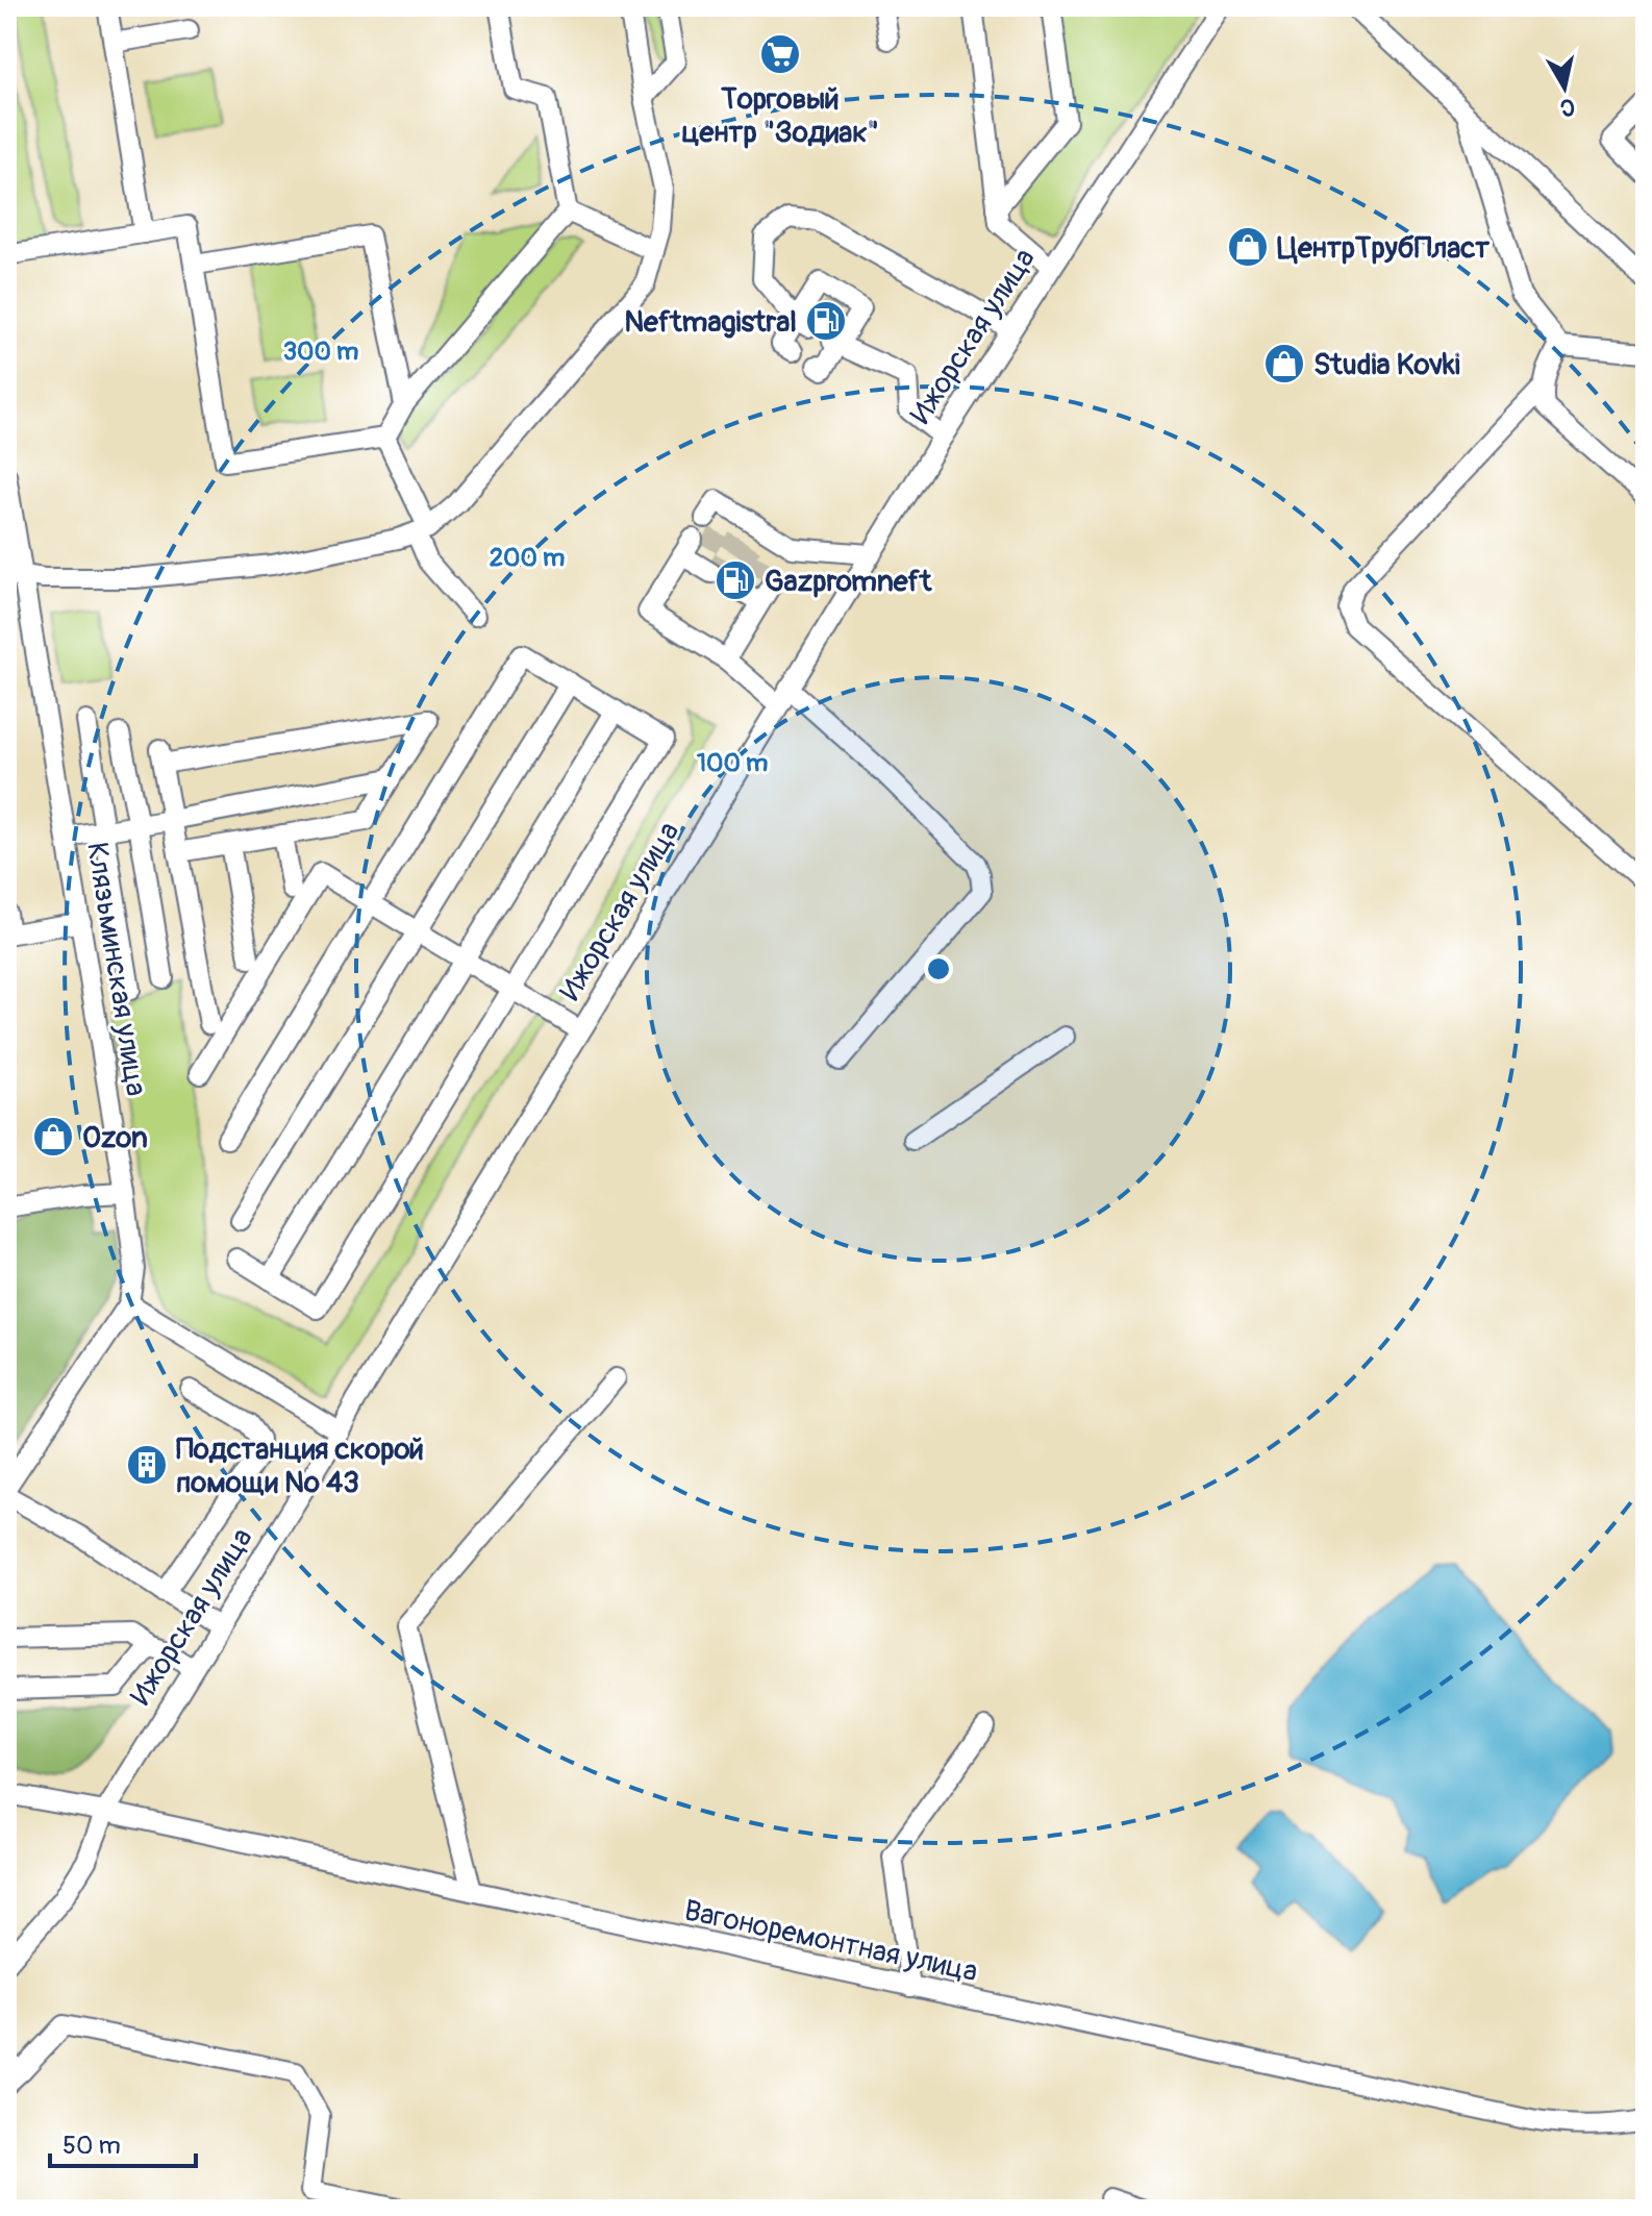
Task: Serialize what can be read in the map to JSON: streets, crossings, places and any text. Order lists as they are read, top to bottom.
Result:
{
  "streets": {
    "street": ["Ижорская улица", "Клязьминская улица", "Вагоноремонтная улица"]
  },
  "crossings": [
    ["Ижорская улица", "Вагоноремонтная улица"]
  ],
  "places": {
    "supermarket": ["Торговый центр \"Зодиак\""],
    "shop": ["ЦентрТрубПласт", "Studia Kovki", "Ozon"],
    "fuel station": ["Neftmagistral", "Gazpromneft"],
    "building": ["Подстанция скорой помощи № 43"]
  },
  "scale_bar": "50 m",
  "north": "bottom",
  "rings": ["300 m", "200 m", "100 m"]
}
